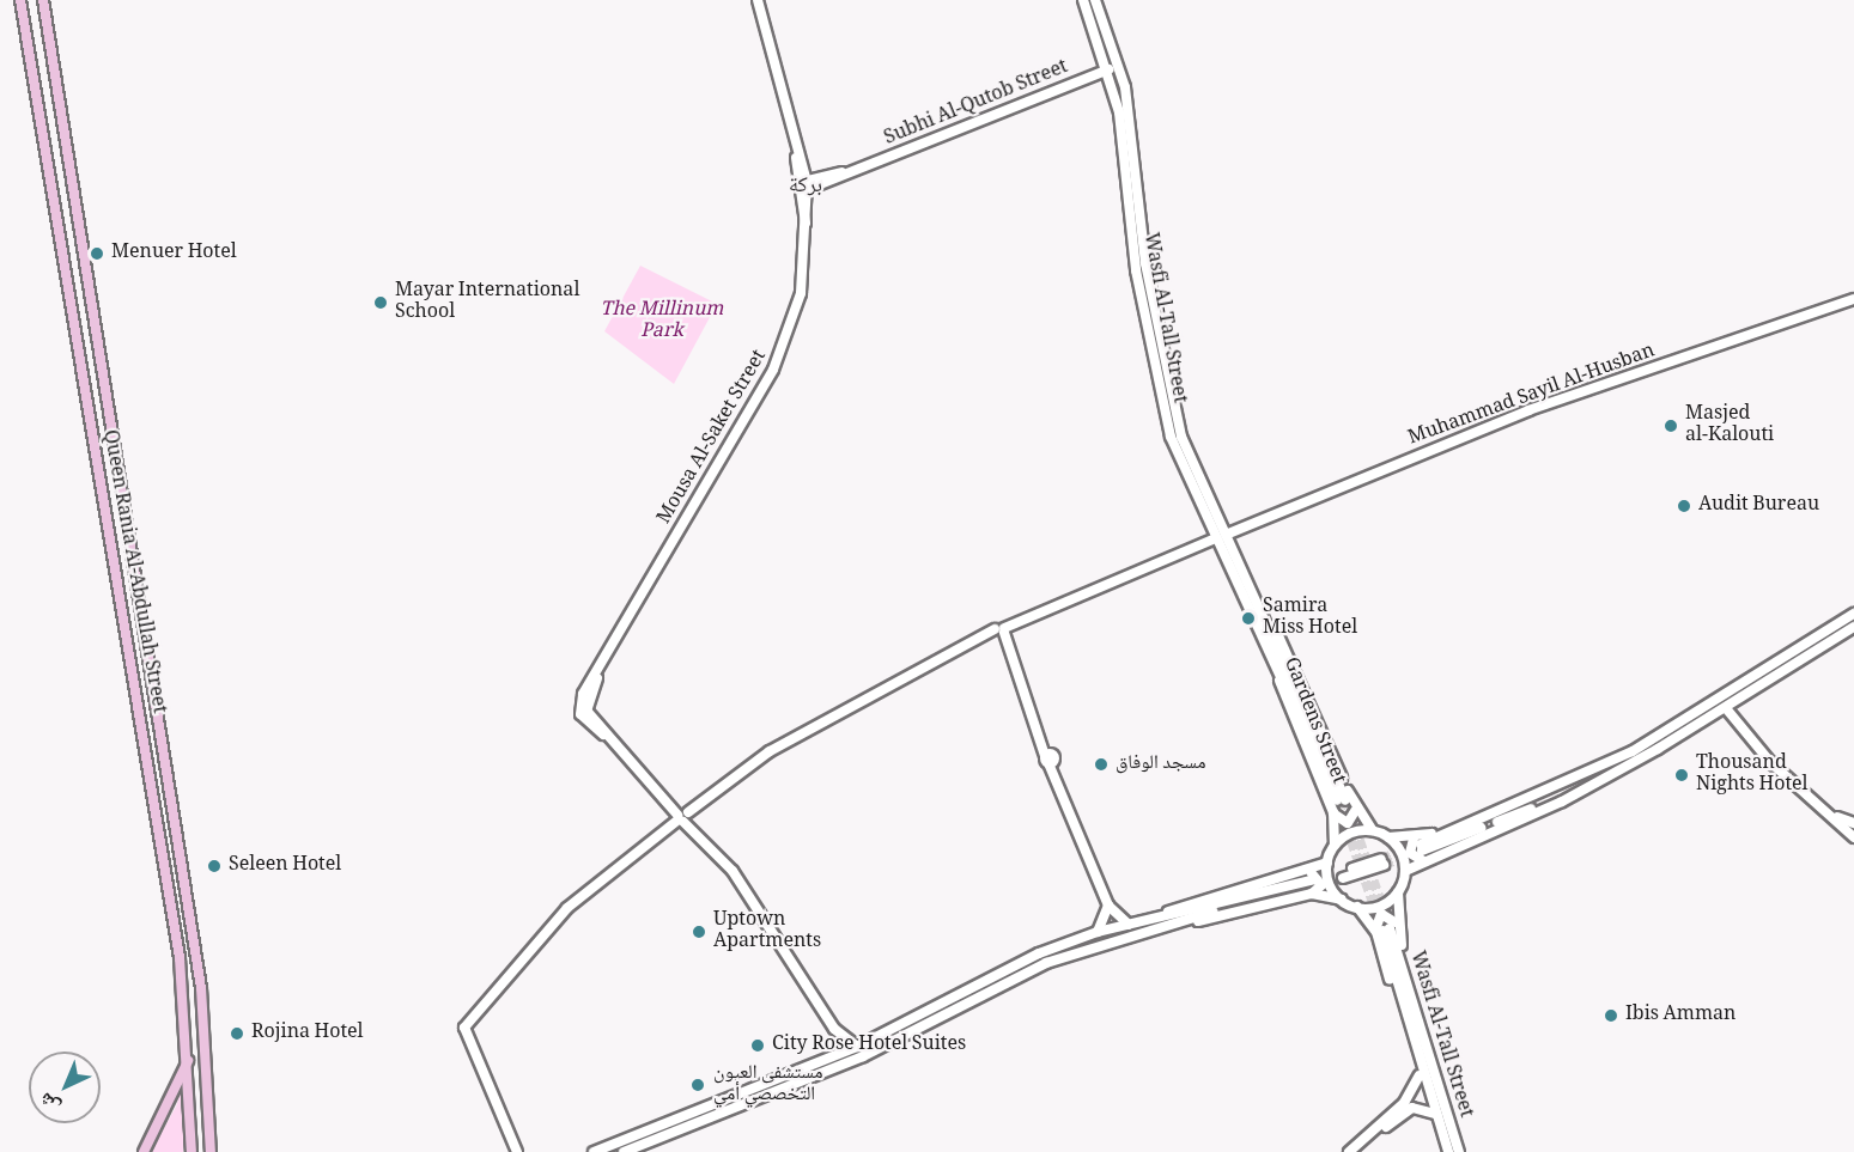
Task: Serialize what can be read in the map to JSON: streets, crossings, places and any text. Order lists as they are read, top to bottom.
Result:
{
  "streets": {
    "main road": ["Queen Rania Al-Abdullah Street"],
    "street": [
      "Subhi Al-Qutob Street",
      "Wasfi Al-Tall Street",
      "Muhammad Sayil Al-Husban",
      "Mousa Al-Saket Street",
      "Gardens Street"
    ]
  },
  "crossings": [
    ["Subhi Al-Qutob Street", "Wasfi Al-Tall Street"],
    ["Subhi Al-Qutob Street", "Mousa Al-Saket Street"],
    ["Wasfi Al-Tall Street", "Muhammad Sayil Al-Husban"],
    ["Wasfi Al-Tall Street", "Gardens Street"],
    ["Muhammad Sayil Al-Husban", "Mousa Al-Saket Street"]
  ],
  "districts": ["بركة"],
  "parks": ["The Millinum Park"],
  "places": [
    "Menuer Hotel",
    "Mayar International School",
    "Masjed al-Kalouti",
    "Audit Bureau",
    "Samira Miss Hotel",
    "مسجد الوفاق",
    "Thousand Nights Hotel",
    "Seleen Hotel",
    "Uptown Apartments",
    "Ibis Amman",
    "Rojina Hotel",
    "City Rose Hotel Suites",
    "مستشفى العيون التخصصي أمي"
  ],
  "north": "bottom left"
}
